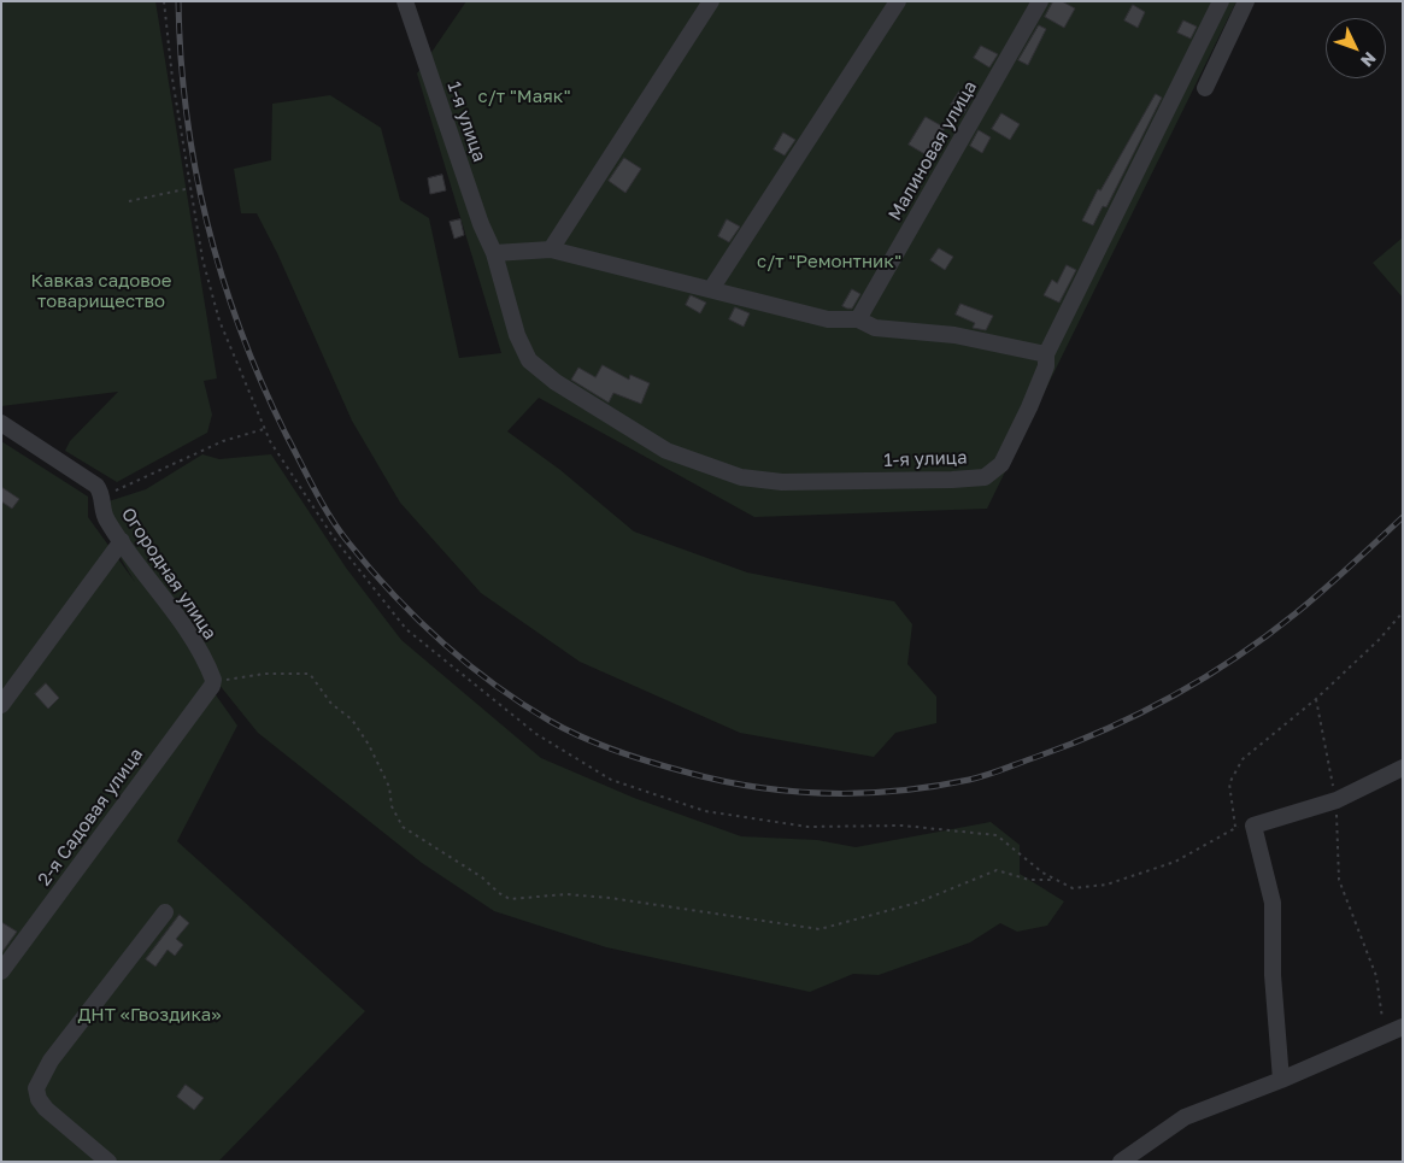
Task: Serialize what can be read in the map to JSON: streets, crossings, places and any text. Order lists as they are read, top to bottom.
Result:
{
  "streets": {
    "street": [
      "1-я улица",
      "Малиновая улица",
      "Огородная улица",
      "2-я Садовая улица"
    ]
  },
  "crossings": [
    ["Огородная улица", "2-я Садовая улица"]
  ],
  "parks": [
    "с/т \"Маяк\"",
    "с/т \"Ремонтник\"",
    "Кавказ садовое товарищество",
    "ДНТ «Гвоздика»"
  ],
  "north": "bottom right"
}
